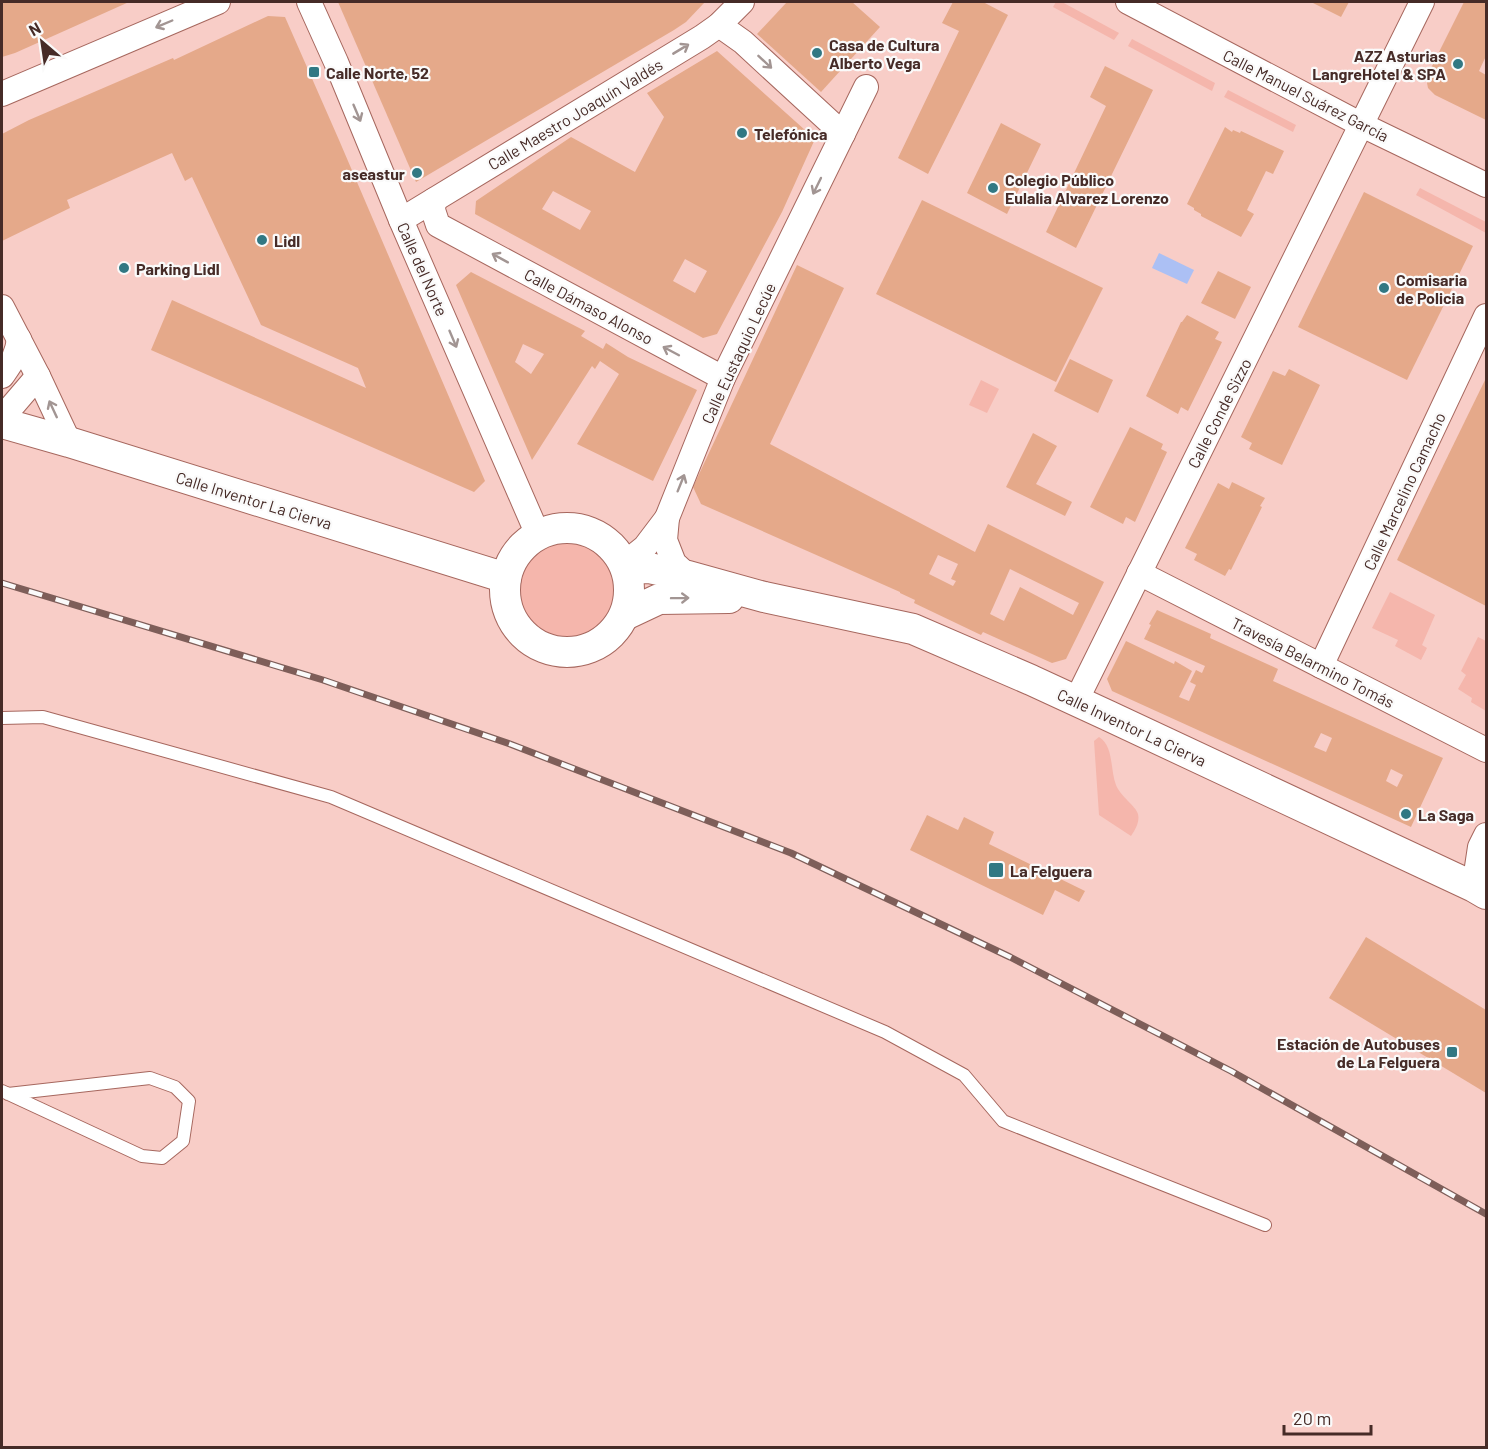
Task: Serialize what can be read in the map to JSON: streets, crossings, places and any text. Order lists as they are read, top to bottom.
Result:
{
  "streets": {
    "street": [
      "Calle Manuel Suárez García",
      "Calle Maestro Joaquín Valdés",
      "Calle del Norte",
      "Calle Dámaso Alonso",
      "Calle Eustaquio Lecúe",
      "Calle Conde Sizzo",
      "Calle Marcelino Camacho",
      "Calle Inventor La Cierva",
      "Travesía Belarmino Tomás"
    ]
  },
  "crossings": [
    ["Calle Manuel Suárez García", "Calle Conde Sizzo"],
    ["Calle Maestro Joaquín Valdés", "Calle del Norte"],
    ["Calle Maestro Joaquín Valdés", "Calle Dámaso Alonso"],
    ["Calle del Norte", "Calle Eustaquio Lecúe"],
    ["Calle del Norte", "Calle Inventor La Cierva"],
    ["Calle Dámaso Alonso", "Calle Eustaquio Lecúe"],
    ["Calle Eustaquio Lecúe", "Calle Inventor La Cierva"],
    ["Calle Conde Sizzo", "Calle Inventor La Cierva"],
    ["Calle Conde Sizzo", "Travesía Belarmino Tomás"],
    ["Calle Marcelino Camacho", "Travesía Belarmino Tomás"]
  ],
  "one_way": ["Calle Maestro Joaquín Valdés", "Calle del Norte", "Calle Dámaso Alonso"],
  "places": {
    "other": [
      "Casa de Cultura Alberto Vega",
      "AZZ Asturias LangreHotel & SPA",
      "Telefónica",
      "aseastur",
      "Colegio Público Eulalia Alvarez Lorenzo",
      "Lidl",
      "Parking Lidl",
      "Comisaria de Policia",
      "La Saga"
    ],
    "transit": ["Calle Norte, 52", "La Felguera", "Estación de Autobuses de La Felguera"]
  },
  "scale_bar": "20 m",
  "north": "top left"
}
